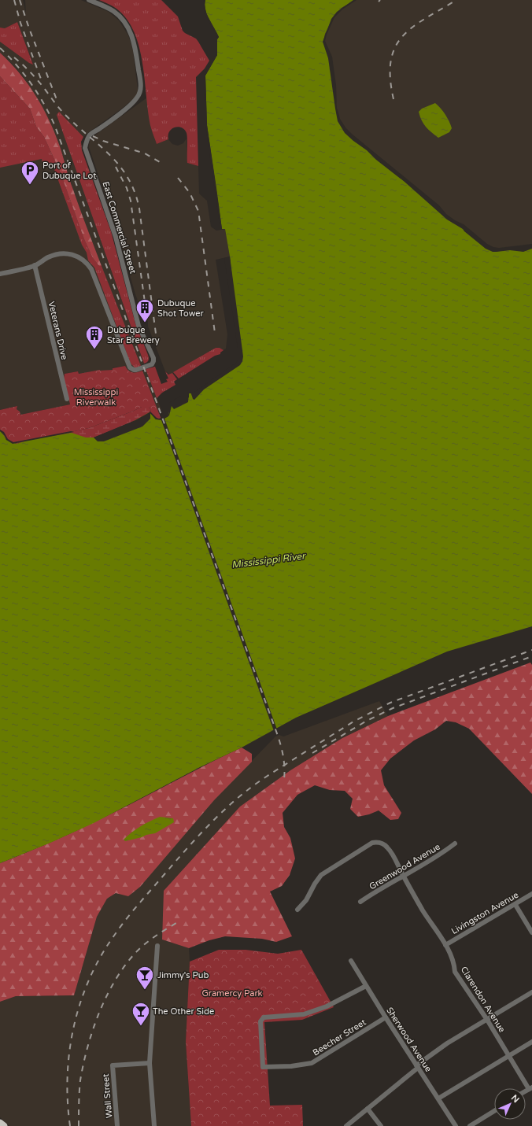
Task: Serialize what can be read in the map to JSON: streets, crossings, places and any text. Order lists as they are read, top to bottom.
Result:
{
  "streets": {
    "street": [
      "East Commercial Street",
      "Veterans Drive",
      "Greenwood Avenue",
      "Livingston Avenue",
      "Clarendon Avenue",
      "Beecher Street",
      "Sherwood Avenue",
      "Wall Street"
    ]
  },
  "crossings": [
    ["East Commercial Street", "Veterans Drive"],
    ["Greenwood Avenue", "Clarendon Avenue"],
    ["Livingston Avenue", "Clarendon Avenue"],
    ["Beecher Street", "Sherwood Avenue"]
  ],
  "water": ["Mississippi River"],
  "parks": ["Mississippi Riverwalk", "Gramercy Park"],
  "places": {
    "parking": ["Port of Dubuque Lot"],
    "building": ["Dubuque Shot Tower", "Dubuque Star Brewery"],
    "bar": ["Jimmy's Pub", "The Other Side"]
  },
  "north": "top right"
}
